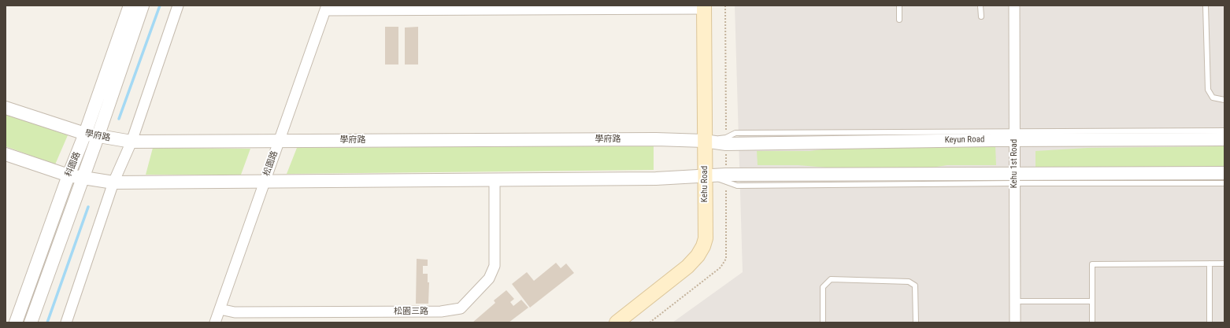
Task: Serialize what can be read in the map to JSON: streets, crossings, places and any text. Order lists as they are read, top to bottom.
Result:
{
  "streets": {
    "main road": ["Kehu Road"],
    "street": [
      "學府路",
      "Keyun Road",
      "松園路",
      "Kehu 1st Road",
      "科園路",
      "松園三路"
    ]
  },
  "crossings": [
    ["學府路", "Keyun Road"],
    ["學府路", "松園路"],
    ["學府路", "科園路"],
    ["學府路", "Kehu Road"],
    ["Keyun Road", "Kehu 1st Road"],
    ["Keyun Road", "Kehu Road"],
    ["松園路", "松園三路"]
  ]
}
